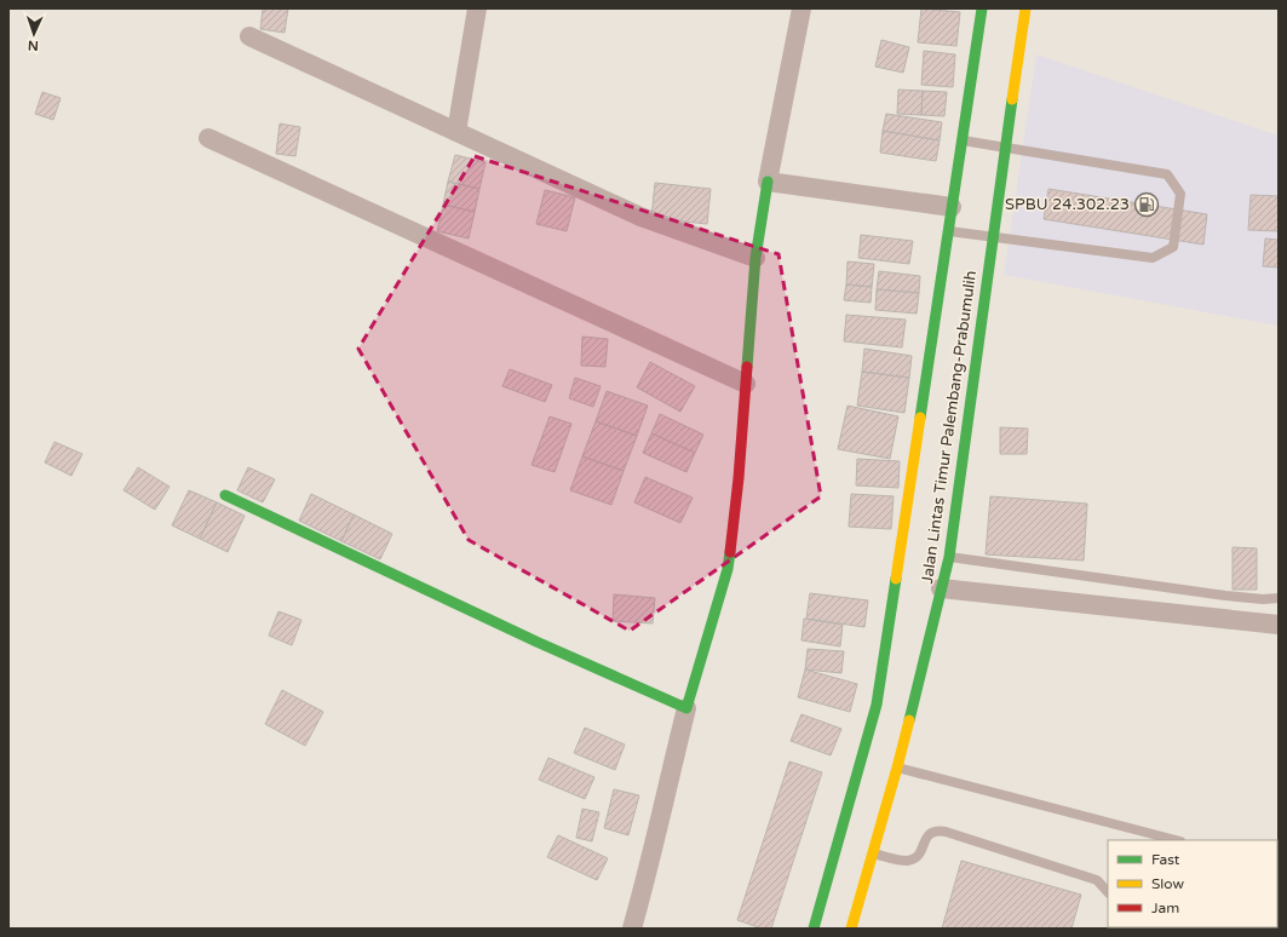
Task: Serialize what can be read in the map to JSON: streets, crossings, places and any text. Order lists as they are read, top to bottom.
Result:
{
  "streets": {
    "main road": ["Jalan Lintas Timur Palembang-Prabumulih"]
  },
  "places": {
    "fuel station": ["SPBU 24.302.23"]
  },
  "legend": ["Fast", "Slow", "Jam"],
  "north": "bottom"
}
